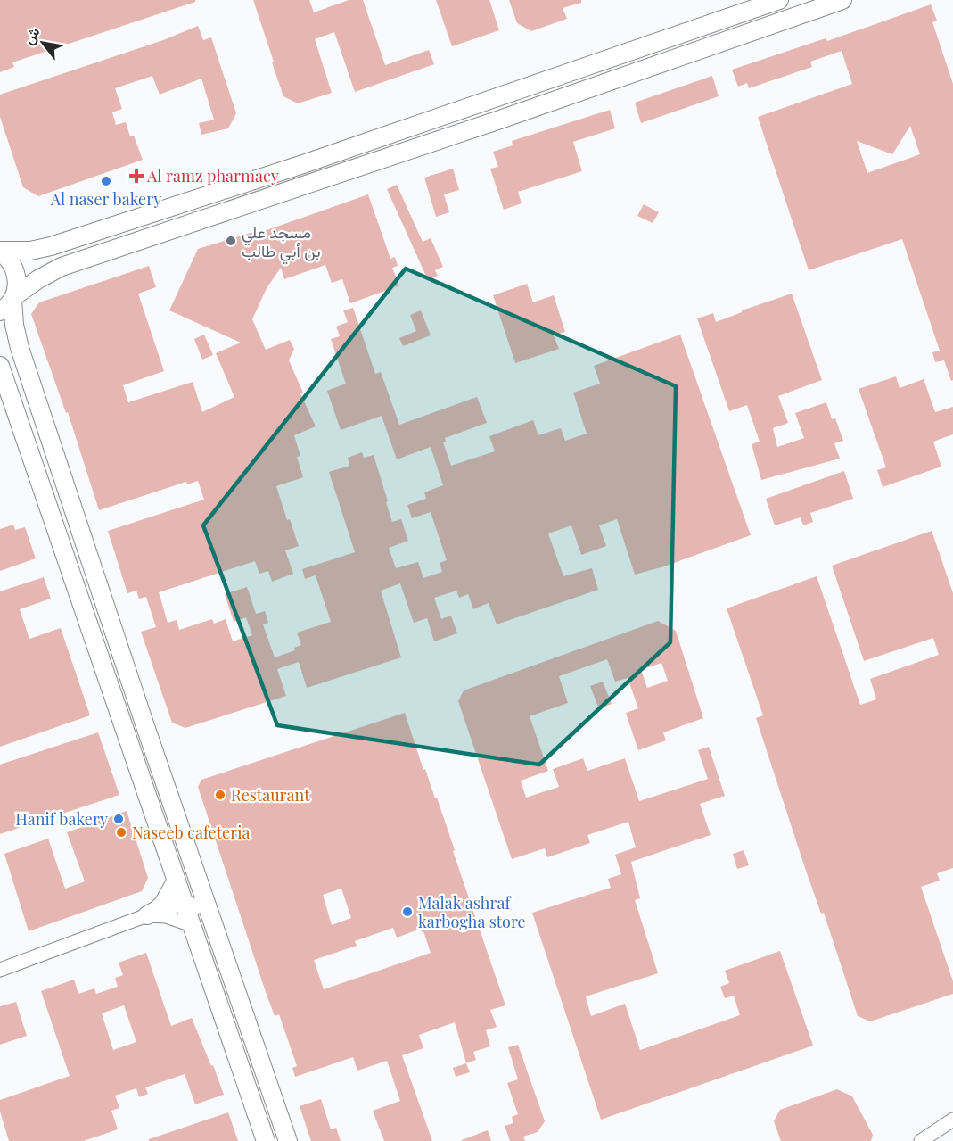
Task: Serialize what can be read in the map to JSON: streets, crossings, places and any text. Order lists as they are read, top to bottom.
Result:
{
  "places": {
    "health": ["Al ramz pharmacy"],
    "other": [
      "Al naser bakery",
      "مسجد علي بن أبي طالب",
      "Restaurant",
      "Hanif bakery",
      "Naseeb cafeteria",
      "Malak ashraf karbogha store"
    ]
  },
  "north": "top left"
}
